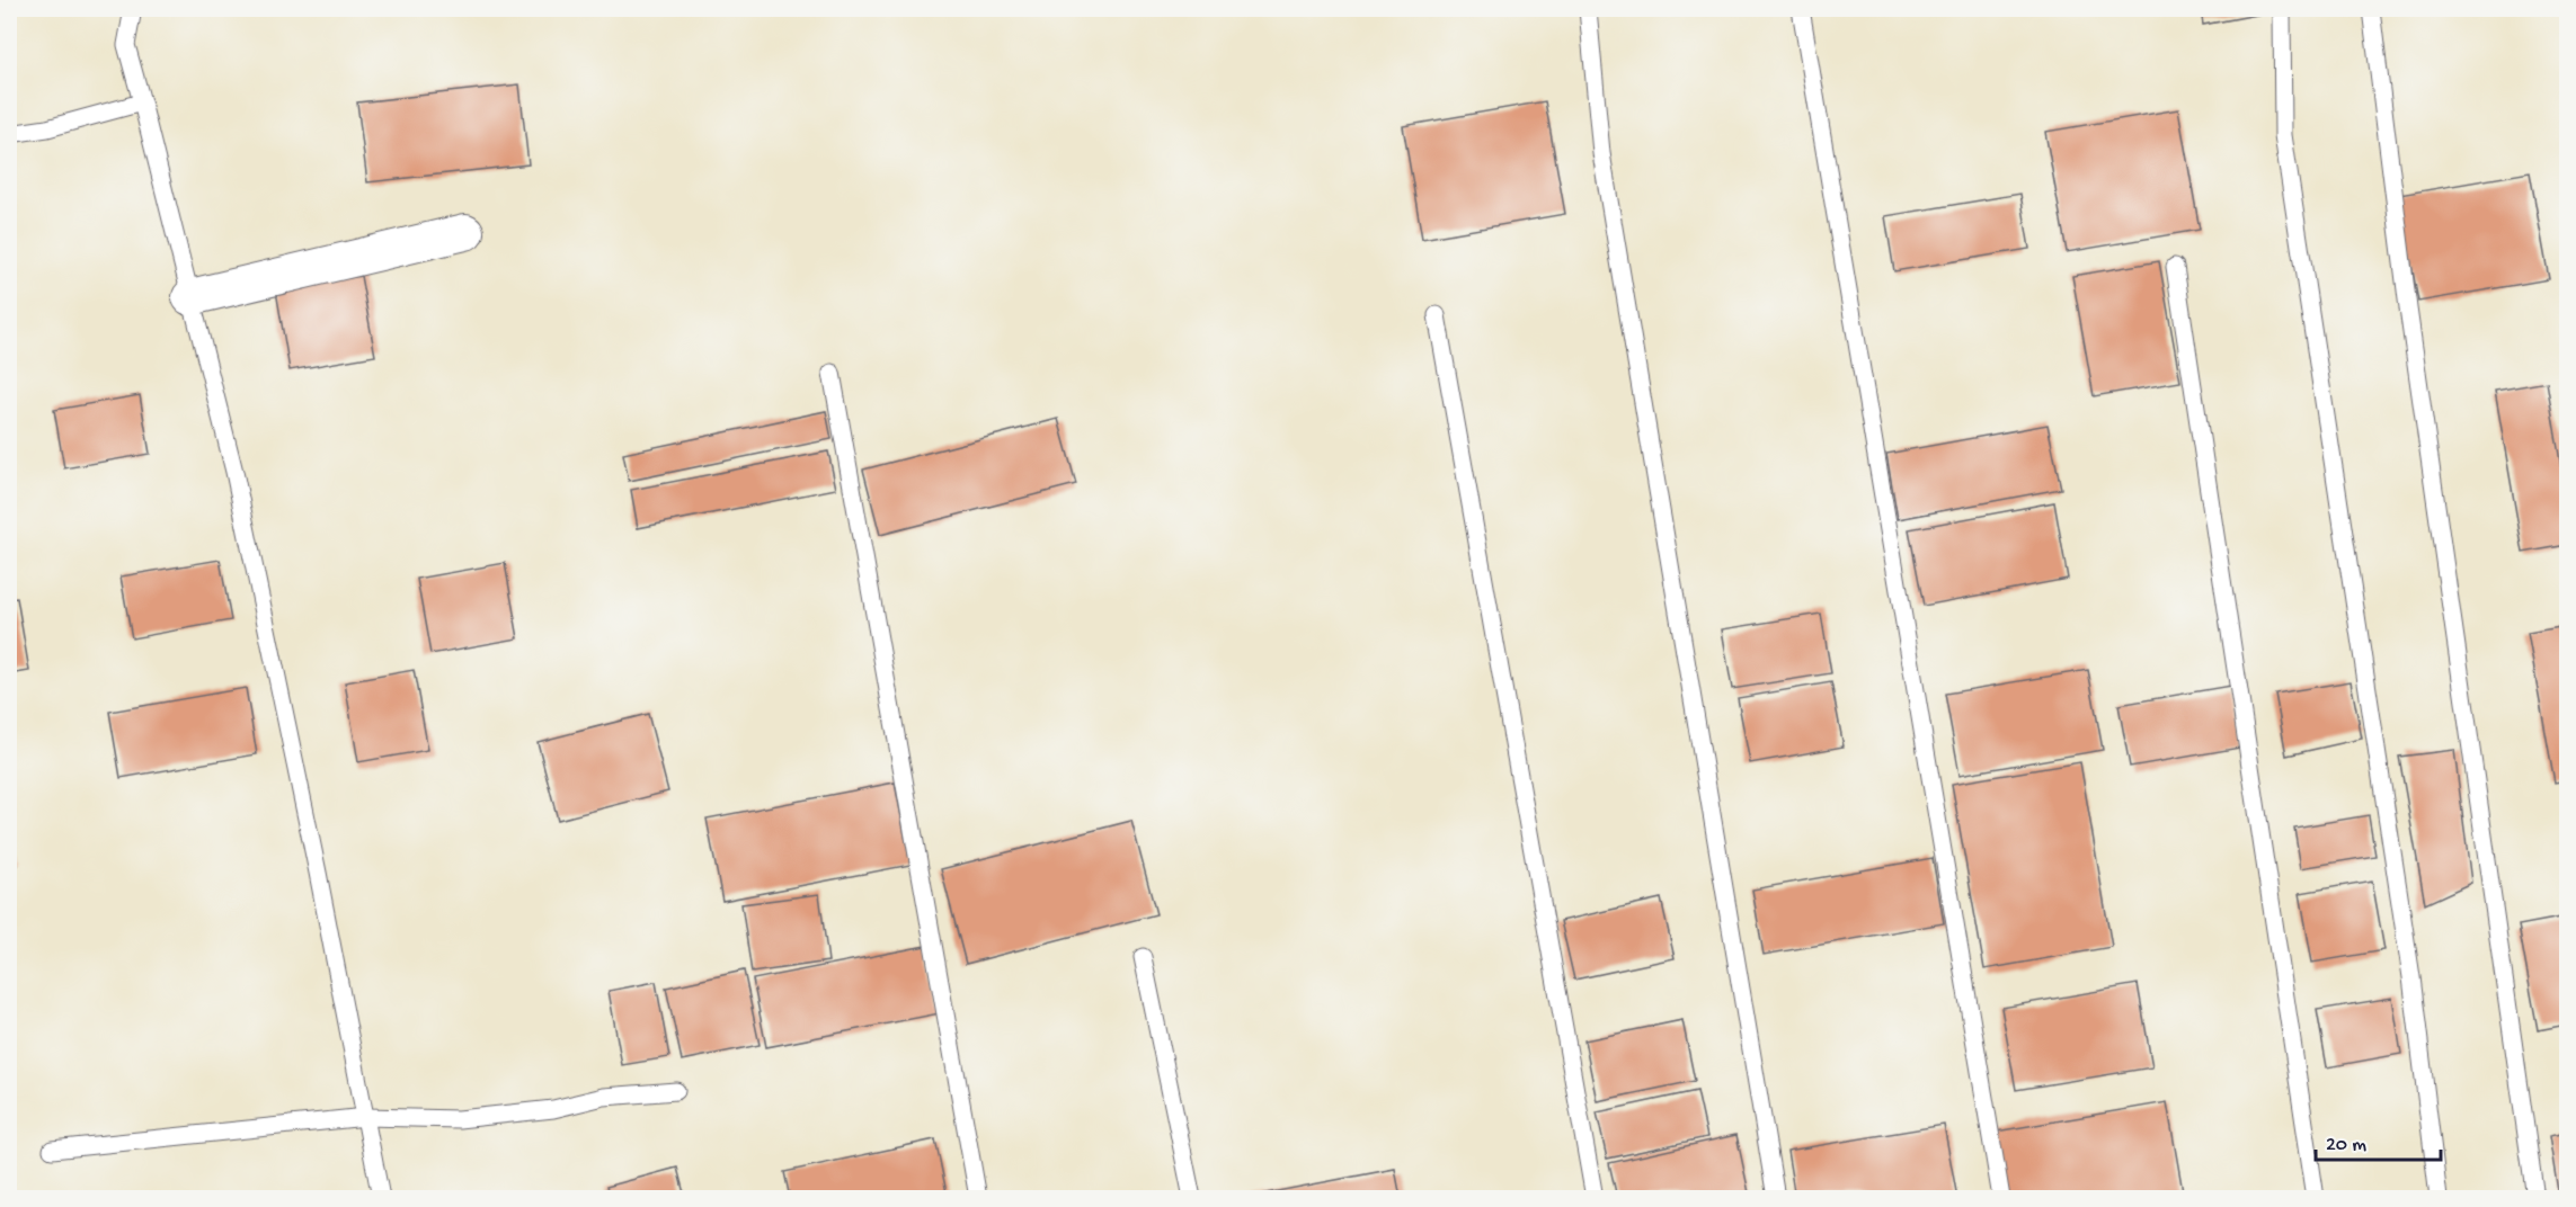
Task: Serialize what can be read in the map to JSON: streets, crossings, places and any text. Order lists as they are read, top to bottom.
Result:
{
  "scale_bar": "20 m"
}
